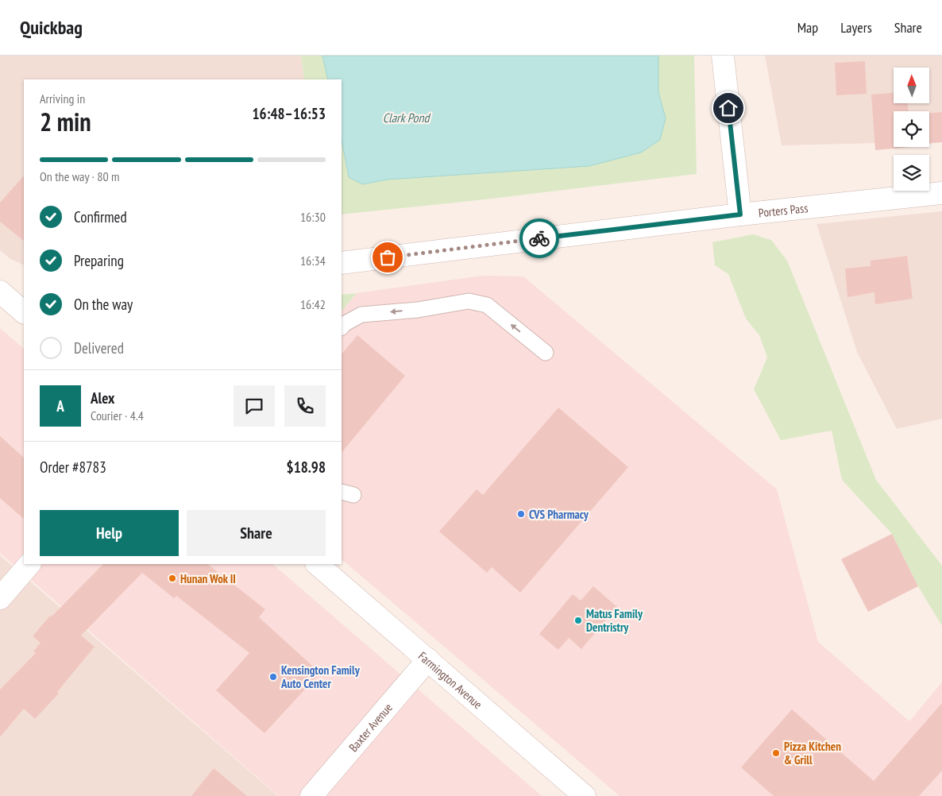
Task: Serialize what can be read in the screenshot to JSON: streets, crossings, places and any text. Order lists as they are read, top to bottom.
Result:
{
  "streets": {
    "street": ["Porters Pass", "Farmington Avenue", "Baxter Avenue"]
  },
  "crossings": [
    ["Farmington Avenue", "Baxter Avenue"]
  ],
  "water": ["Clark Pond"],
  "places": [
    "CVS Pharmacy",
    "Hunan Wok II",
    "Matus Family Dentristry",
    "Kensington Family Auto Center",
    "Pizza Kitchen & Grill"
  ],
  "north": "top",
  "page": {
    "header": "Quickbag",
    "nav": ["Map", "Layers", "Share"],
    "heading": ["2 min", "Arriving in", "16:48–16:53"],
    "panel": [
      "Alex",
      "Courier · 4.4",
      "Order #8783",
      "$18.98"
    ],
    "bar": "On the way · 80 m",
    "list": [
      ["Confirmed", "16:30"],
      ["Preparing", "16:34"],
      ["On the way", "16:42"],
      "Delivered"
    ],
    "round": "A",
    "buttons": ["Help", "Share"]
  }
}
